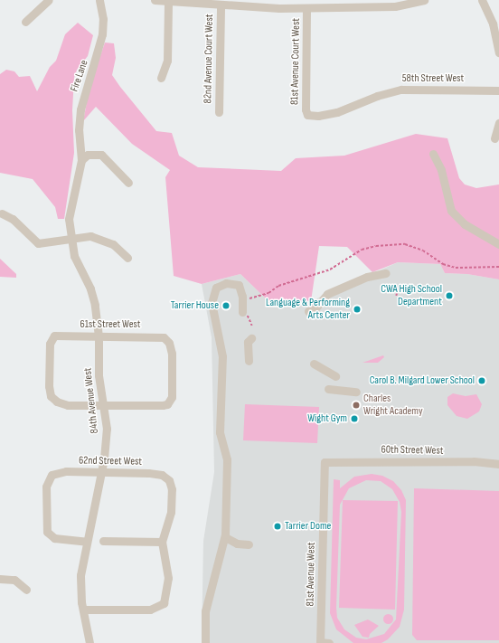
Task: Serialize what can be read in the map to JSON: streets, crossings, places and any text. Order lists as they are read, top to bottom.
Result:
{
  "streets": {
    "street": [
      "82nd Avenue Court West",
      "81st Avenue Court West",
      "Fire Lane",
      "58th Street West",
      "61st Street West",
      "84th Avenue West",
      "60th Street West",
      "62nd Street West",
      "81st Avenue West"
    ]
  },
  "crossings": [
    ["81st Avenue Court West", "58th Street West"],
    ["Fire Lane", "84th Avenue West"],
    ["61st Street West", "84th Avenue West"],
    ["84th Avenue West", "62nd Street West"],
    ["60th Street West", "81st Avenue West"]
  ],
  "places": [
    "CWA High School Department",
    "Tarrier House",
    "Language & Performing Arts Center",
    "Carol B. Milgard Lower School",
    "Charles Wright Academy",
    "Wight Gym",
    "Tarrier Dome"
  ]
}
